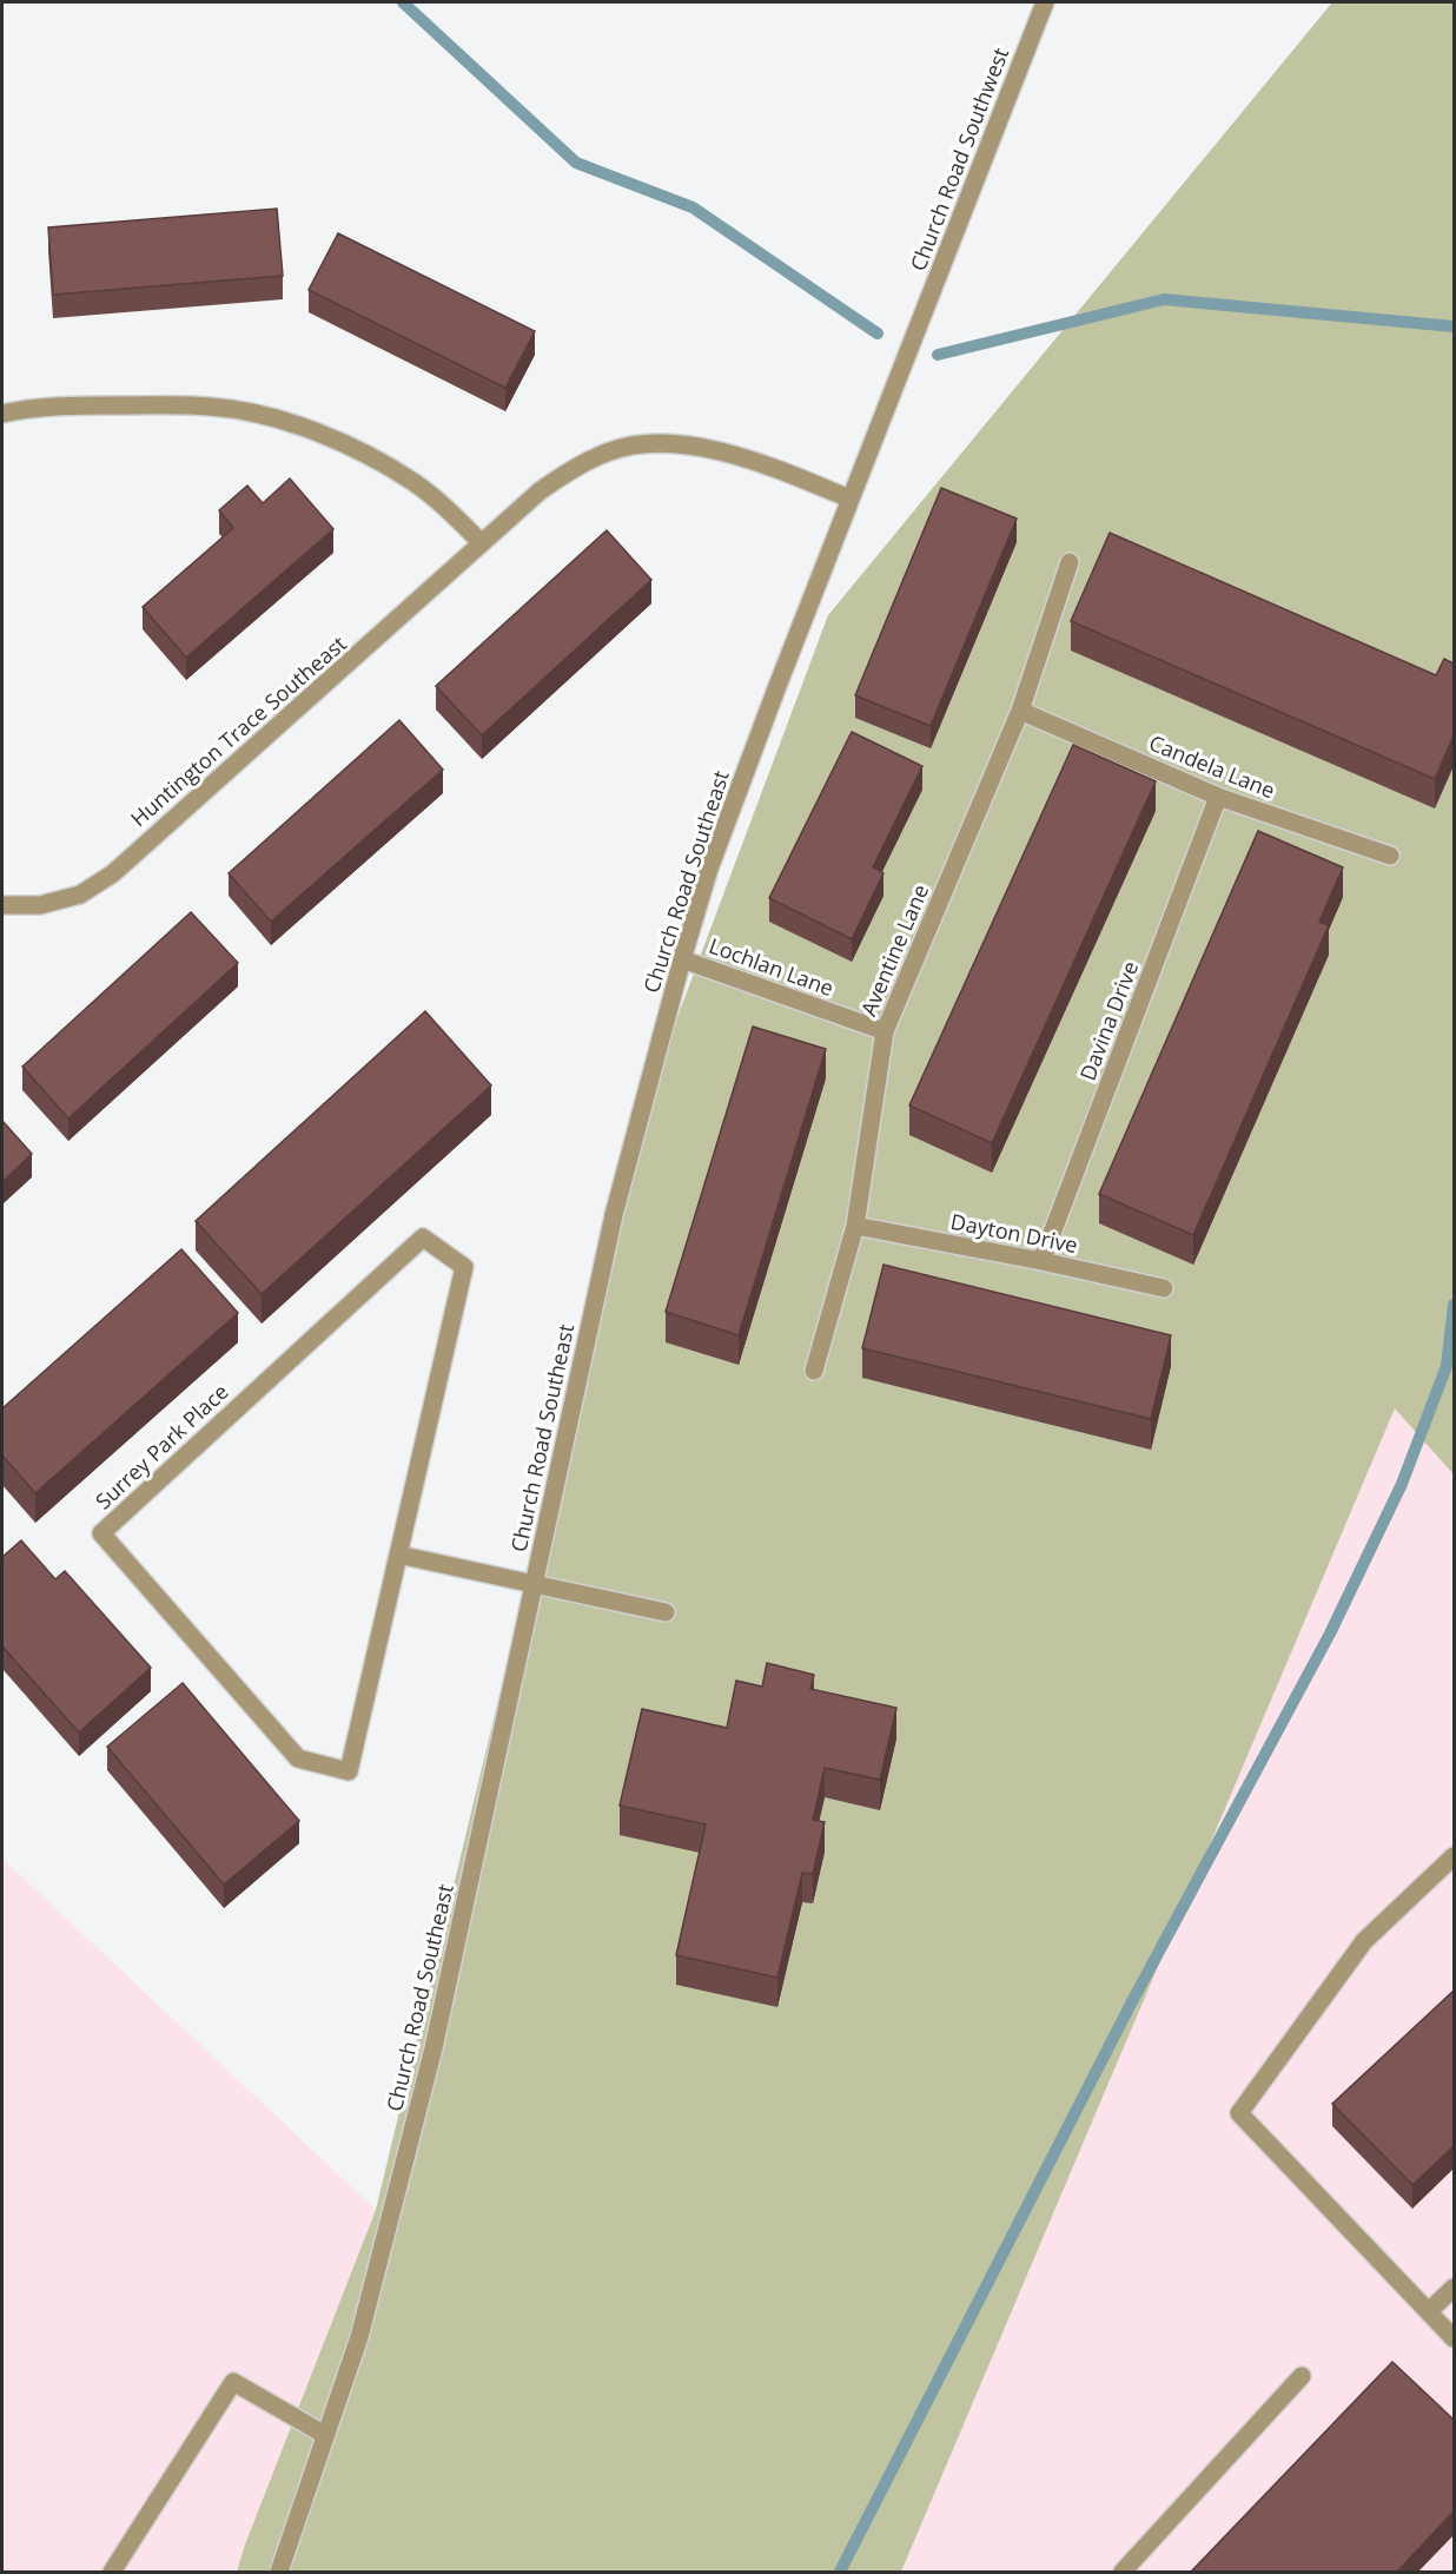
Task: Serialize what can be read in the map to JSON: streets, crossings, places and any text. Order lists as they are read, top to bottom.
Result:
{
  "streets": {
    "street": [
      "Church Road Southwest",
      "Huntington Trace Southeast",
      "Candela Lane",
      "Church Road Southeast",
      "Aventine Lane",
      "Lochlan Lane",
      "Davina Drive",
      "Dayton Drive",
      "Surrey Park Place"
    ]
  },
  "crossings": [
    ["Church Road Southwest", "Church Road Southeast"],
    ["Huntington Trace Southeast", "Church Road Southeast"],
    ["Candela Lane", "Aventine Lane"],
    ["Candela Lane", "Davina Drive"],
    ["Church Road Southeast", "Lochlan Lane"],
    ["Aventine Lane", "Lochlan Lane"],
    ["Aventine Lane", "Dayton Drive"],
    ["Davina Drive", "Dayton Drive"]
  ]
}
